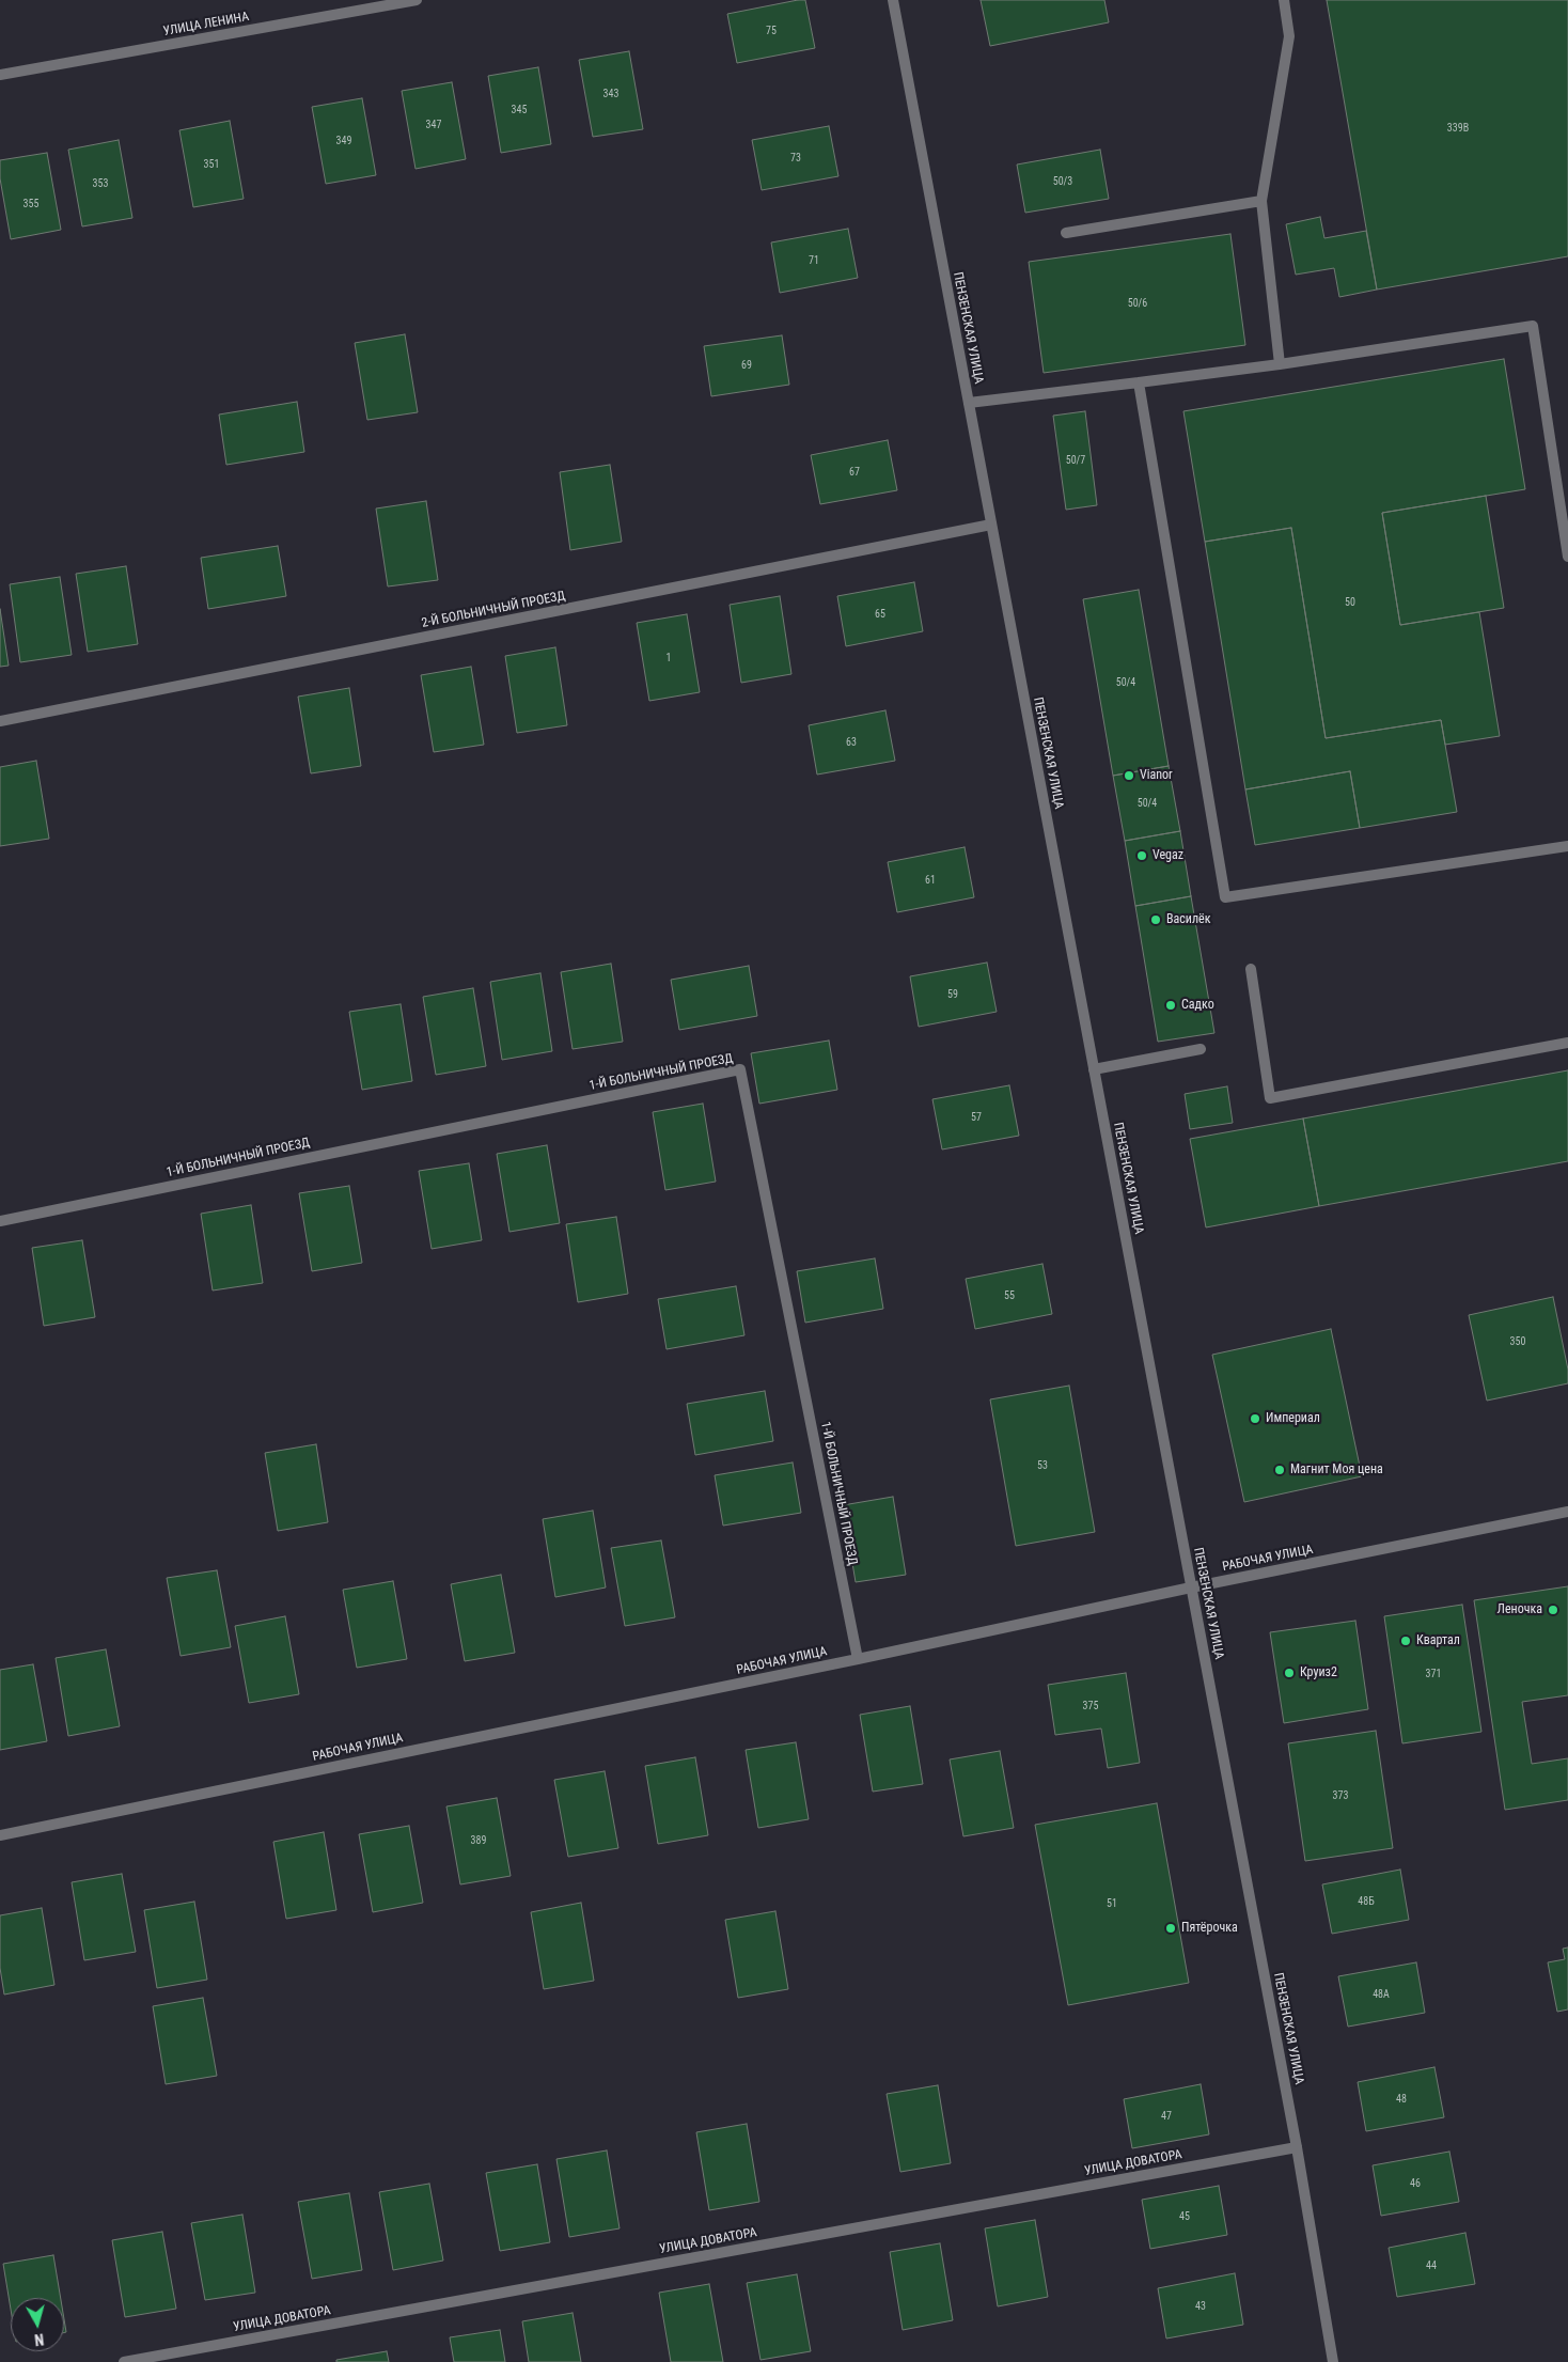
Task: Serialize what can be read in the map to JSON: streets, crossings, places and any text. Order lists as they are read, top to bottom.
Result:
{
  "streets": {
    "street": [
      "УЛИЦА ЛЕНИНА",
      "ПЕНЗЕНСКАЯ УЛИЦА",
      "2-Й БОЛЬНИЧНЫЙ ПРОЕЗД",
      "1-Й БОЛЬНИЧНЫЙ ПРОЕЗД",
      "РАБОЧАЯ УЛИЦА",
      "УЛИЦА ДОВАТОРА"
    ]
  },
  "crossings": [
    ["ПЕНЗЕНСКАЯ УЛИЦА", "2-Й БОЛЬНИЧНЫЙ ПРОЕЗД"],
    ["ПЕНЗЕНСКАЯ УЛИЦА", "РАБОЧАЯ УЛИЦА"],
    ["ПЕНЗЕНСКАЯ УЛИЦА", "УЛИЦА ДОВАТОРА"],
    ["1-Й БОЛЬНИЧНЫЙ ПРОЕЗД", "РАБОЧАЯ УЛИЦА"]
  ],
  "places": [
    "Vianor",
    "Vegaz",
    "Василёк",
    "Садко",
    "Империал",
    "Магнит Моя цена",
    "Леночка",
    "Квартал",
    "Круиз2",
    "Пятёрочка"
  ],
  "house_numbers": [
    "75",
    "343",
    "345",
    "347",
    "339В",
    "349",
    "73",
    "351",
    "50/3",
    "353",
    "355",
    "71",
    "50/6",
    "69",
    "50/7",
    "67",
    "50",
    "65",
    "1",
    "50/4",
    "63",
    "50/4",
    "61",
    "59",
    "57",
    "55",
    "350",
    "53",
    "371",
    "375",
    "373",
    "389",
    "48Б",
    "51",
    "48А",
    "48",
    "47",
    "46",
    "45",
    "44",
    "43"
  ],
  "north": "bottom"
}
